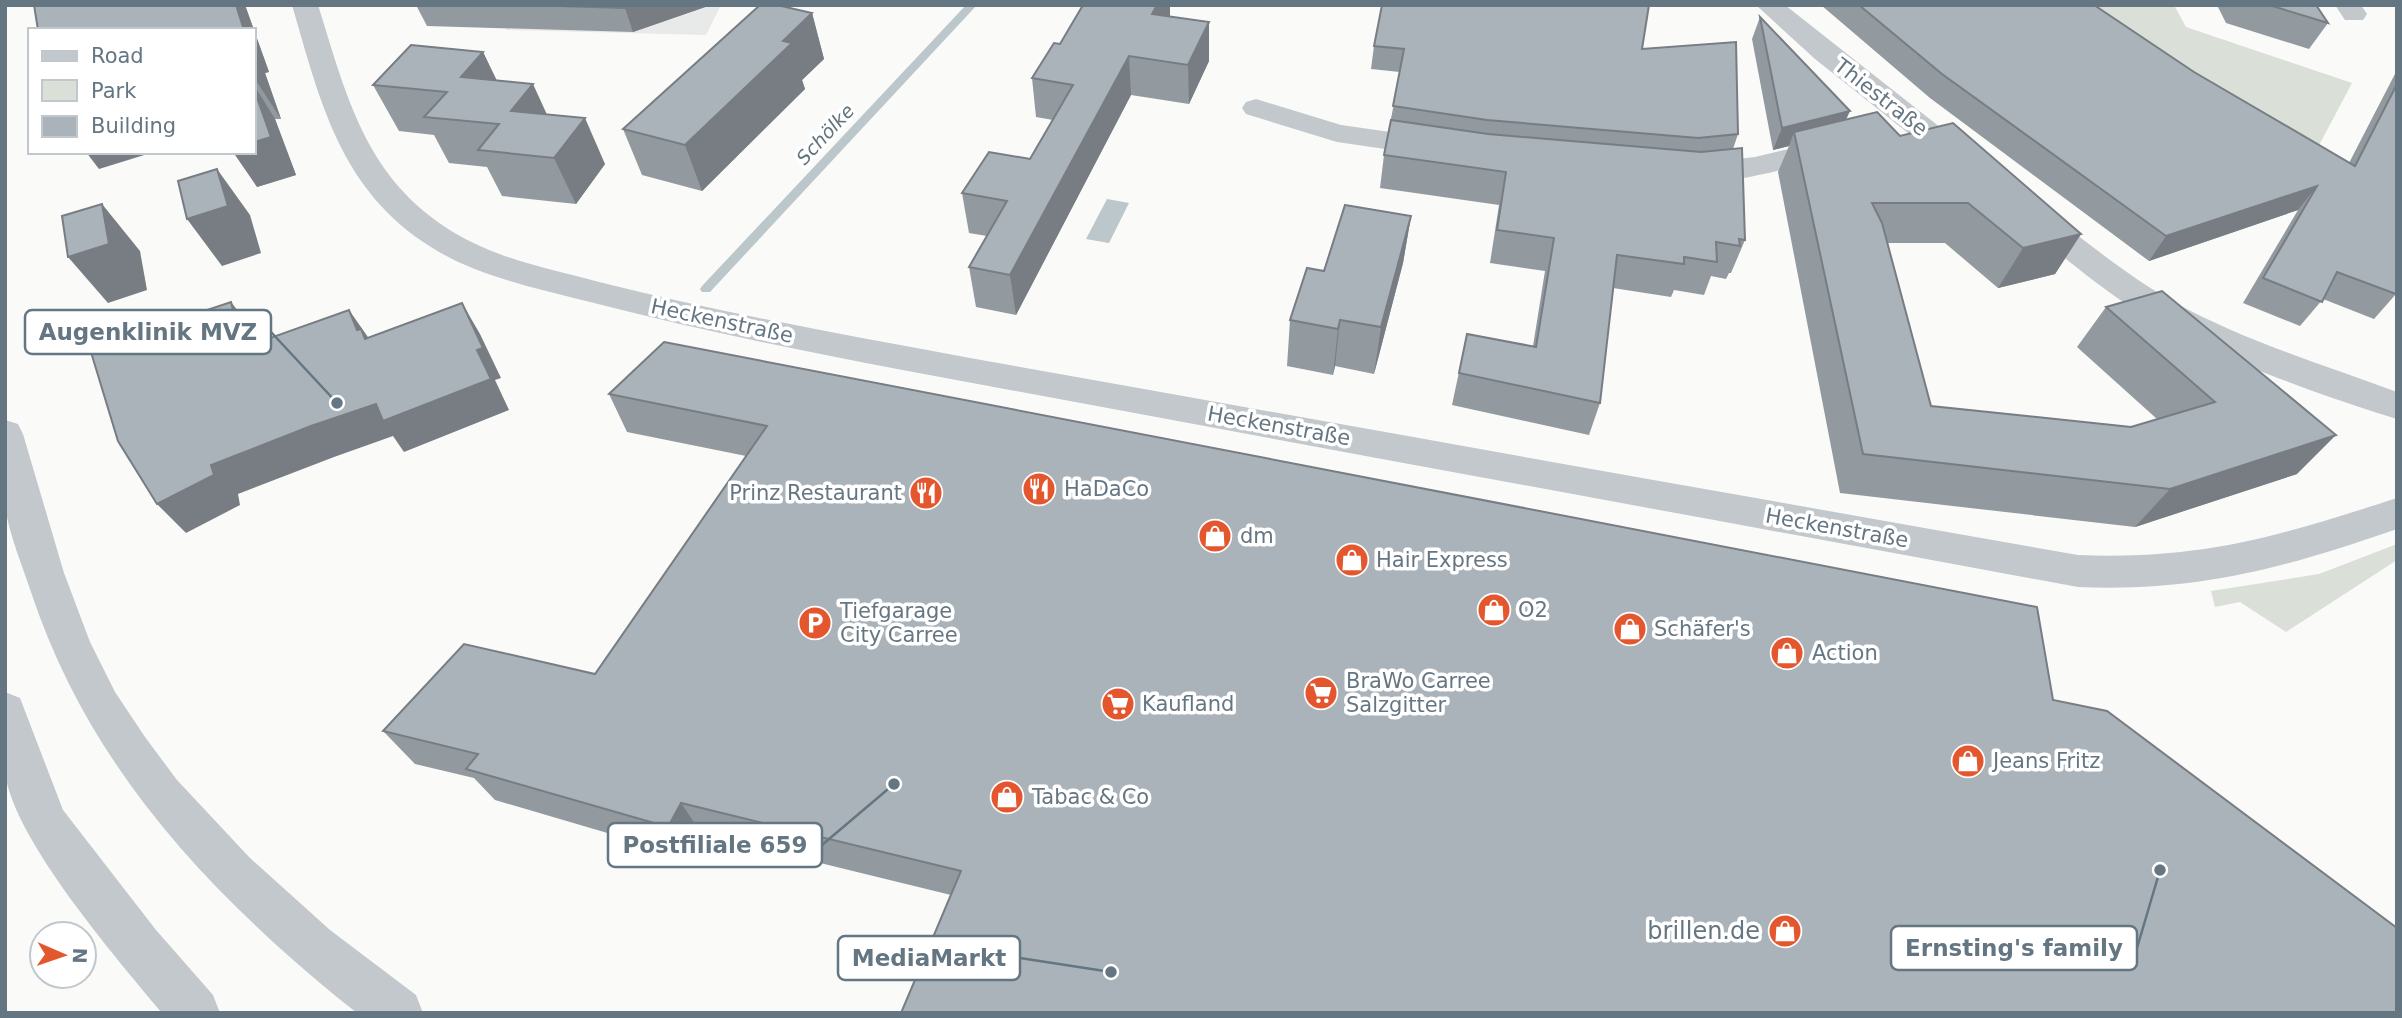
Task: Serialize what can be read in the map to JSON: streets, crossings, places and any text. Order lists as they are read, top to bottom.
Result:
{
  "streets": {
    "street": ["Thiestraße", "Heckenstraße"]
  },
  "water": ["Schölke"],
  "places": {
    "other": [
      "Augenklinik MVZ",
      "Postfiliale 659",
      "Ernsting's family",
      "MediaMarkt"
    ],
    "restaurant": ["HaDaCo", "Prinz Restaurant"],
    "shop": [
      "dm",
      "Hair Express",
      "O2",
      "Schäfer's",
      "Action",
      "Jeans Fritz",
      "Tabac & Co",
      "brillen.de"
    ],
    "parking": ["Tiefgarage City Carree"],
    "supermarket": ["BraWo Carree Salzgitter", "Kaufland"]
  },
  "legend": ["Road", "Park", "Building"],
  "north": "right"
}
